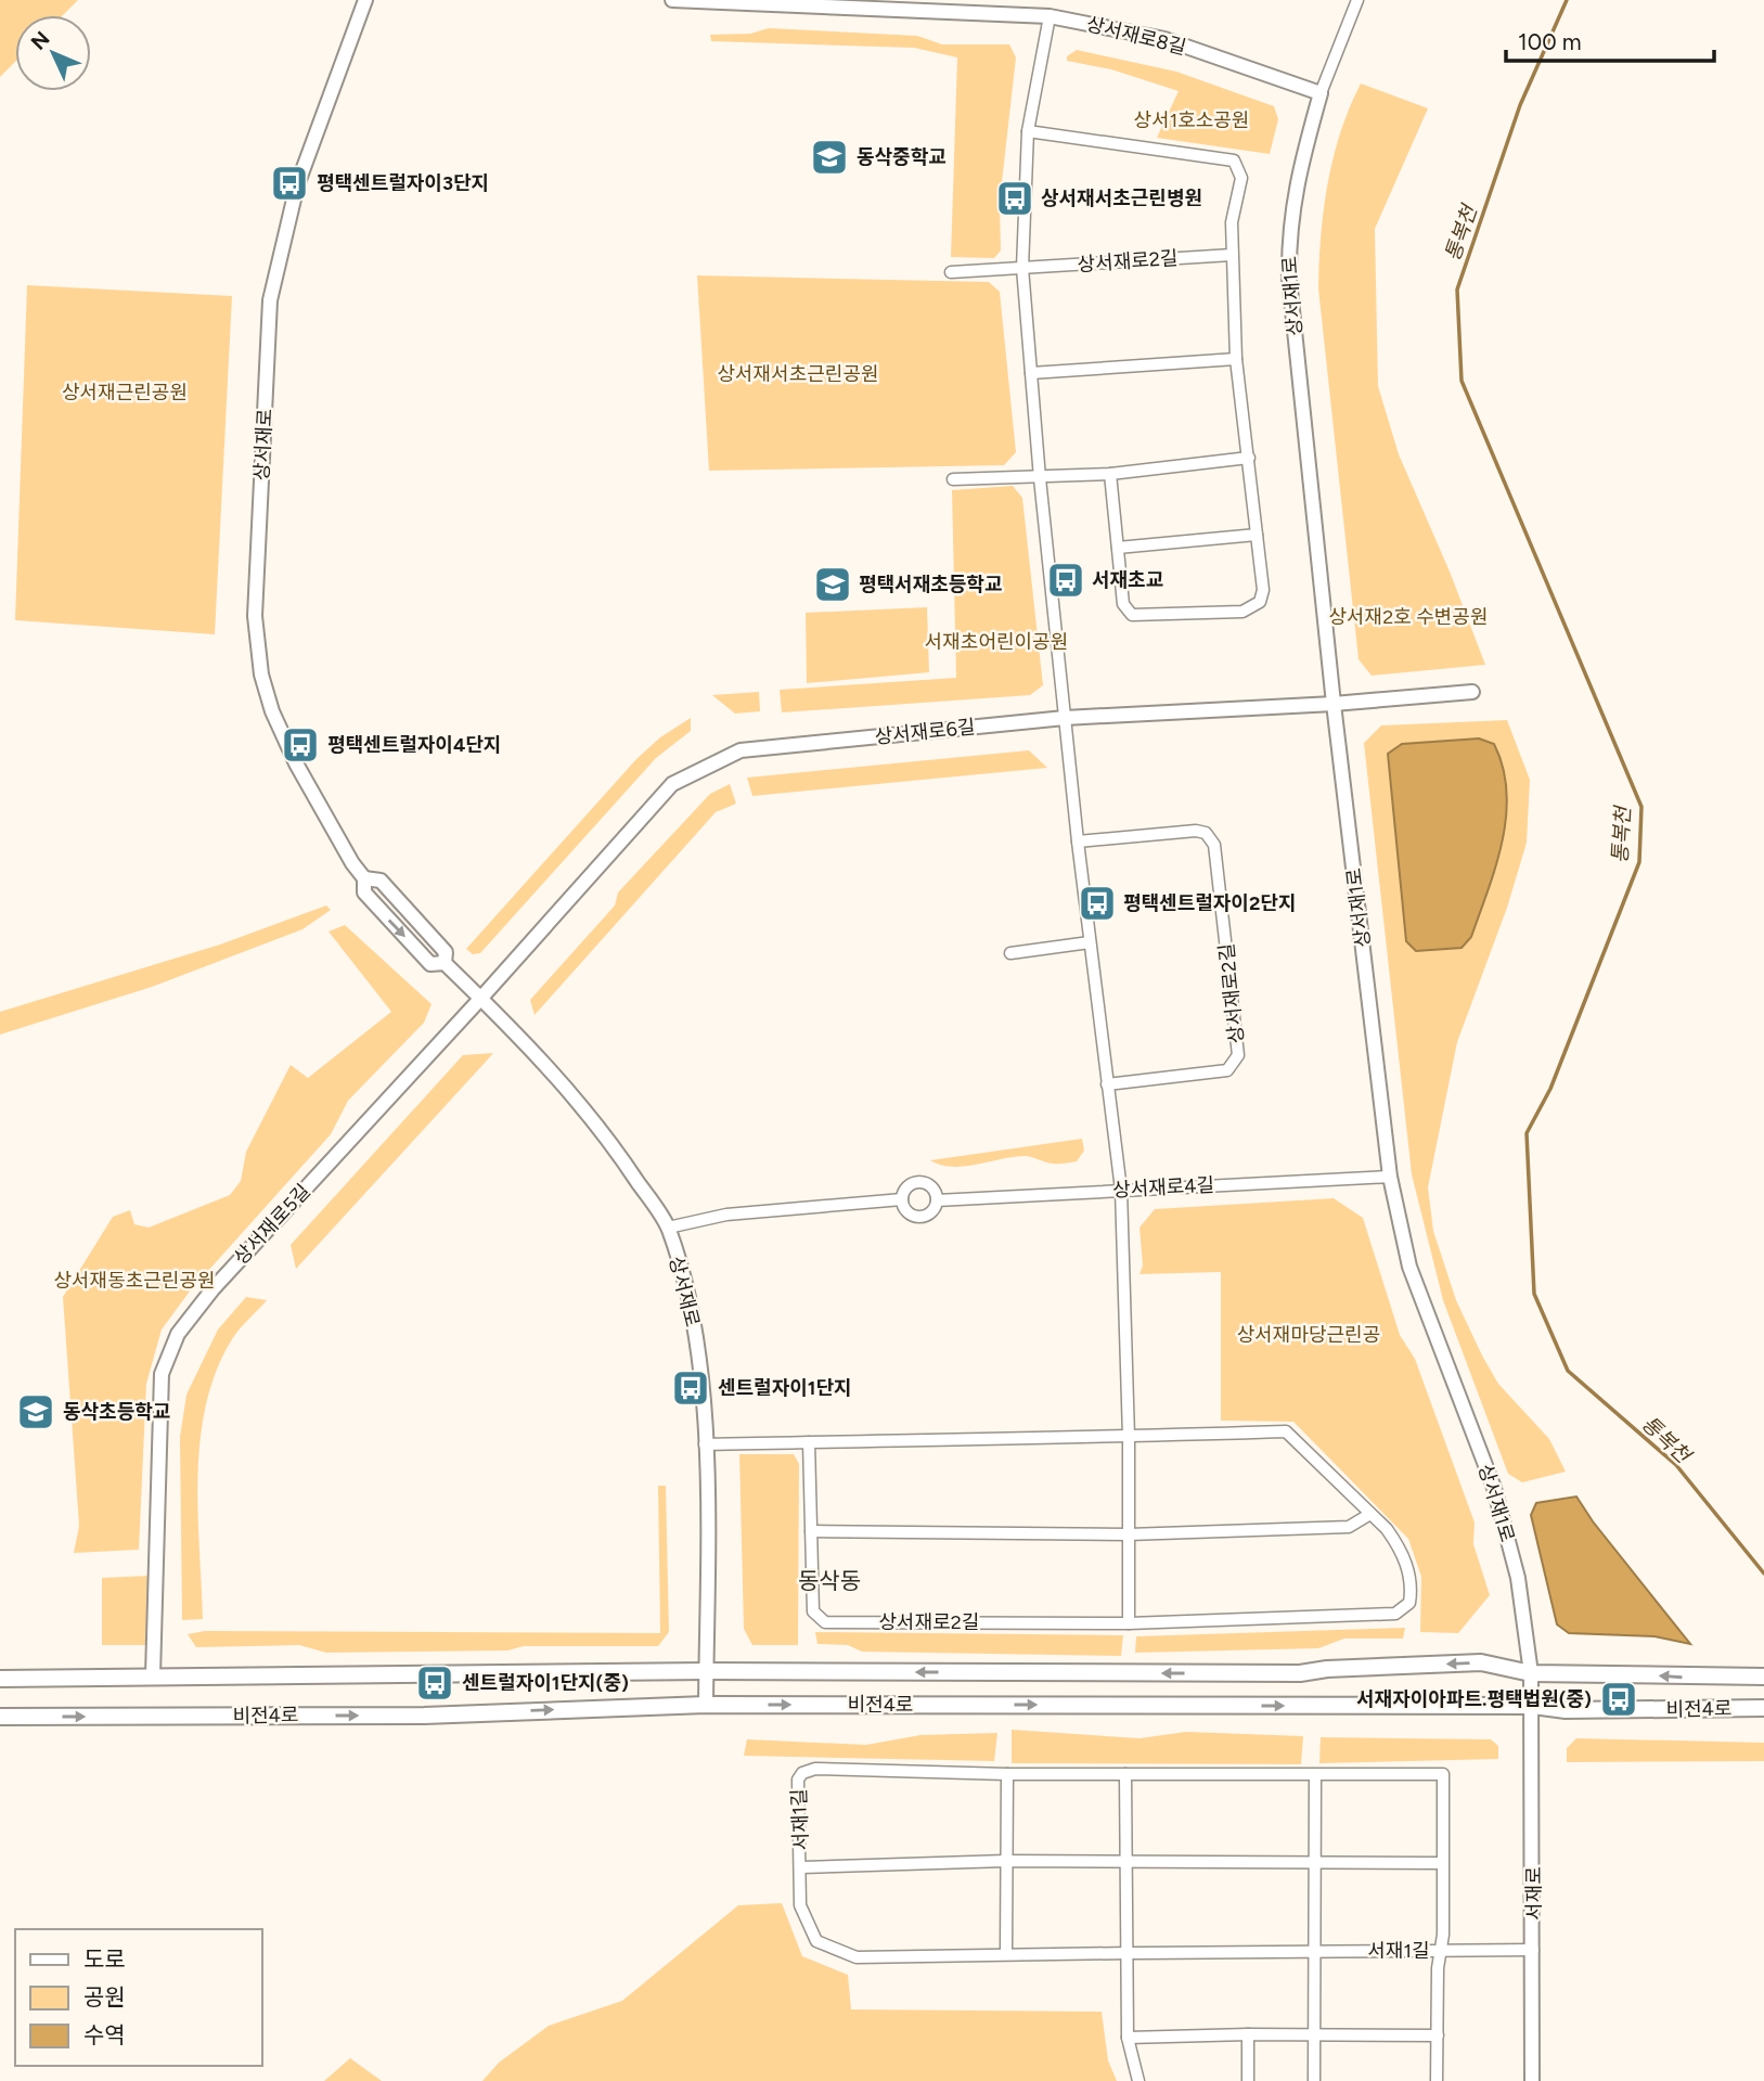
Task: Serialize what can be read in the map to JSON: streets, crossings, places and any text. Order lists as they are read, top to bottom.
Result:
{
  "streets": {
    "main road": ["비전4로"],
    "street": [
      "상서재로8길",
      "상서재로2길",
      "상서재1로",
      "상서재로",
      "상서재로6길",
      "상서재로4길",
      "상서재로5길",
      "서재1길",
      "서재로"
    ]
  },
  "crossings": [
    ["상서재로8길", "상서재1로"],
    ["상서재1로", "상서재로6길"],
    ["상서재1로", "상서재로4길"],
    ["상서재1로", "비전4로"],
    ["상서재1로", "서재로"],
    ["상서재로", "상서재로6길"],
    ["상서재로", "상서재로5길"],
    ["상서재로", "비전4로"],
    ["상서재로6길", "상서재로5길"],
    ["상서재로5길", "비전4로"],
    ["비전4로", "서재로"],
    ["서재1길", "서재로"]
  ],
  "districts": ["동삭동"],
  "water": ["통복천"],
  "parks": [
    "상서1호소공원",
    "상서재서초근린공원",
    "상서재근린공원",
    "상서재2호 수변공원",
    "서재초어린이공원",
    "상서재동초근린공원",
    "상서재마당근린공"
  ],
  "places": {
    "school or university": ["동삭중학교", "평택서재초등학교", "동삭초등학교"],
    "bus stop": [
      "평택센트럴자이3단지",
      "상서재서초근린병원",
      "서재초교",
      "평택센트럴자이4단지",
      "평택센트럴자이2단지",
      "센트럴자이1단지",
      "센트럴자이1단지(중)",
      "서재자이아파트.평택법원(중)"
    ]
  },
  "legend": ["도로", "공원", "수역"],
  "scale_bar": "100 m",
  "north": "top left"
}
